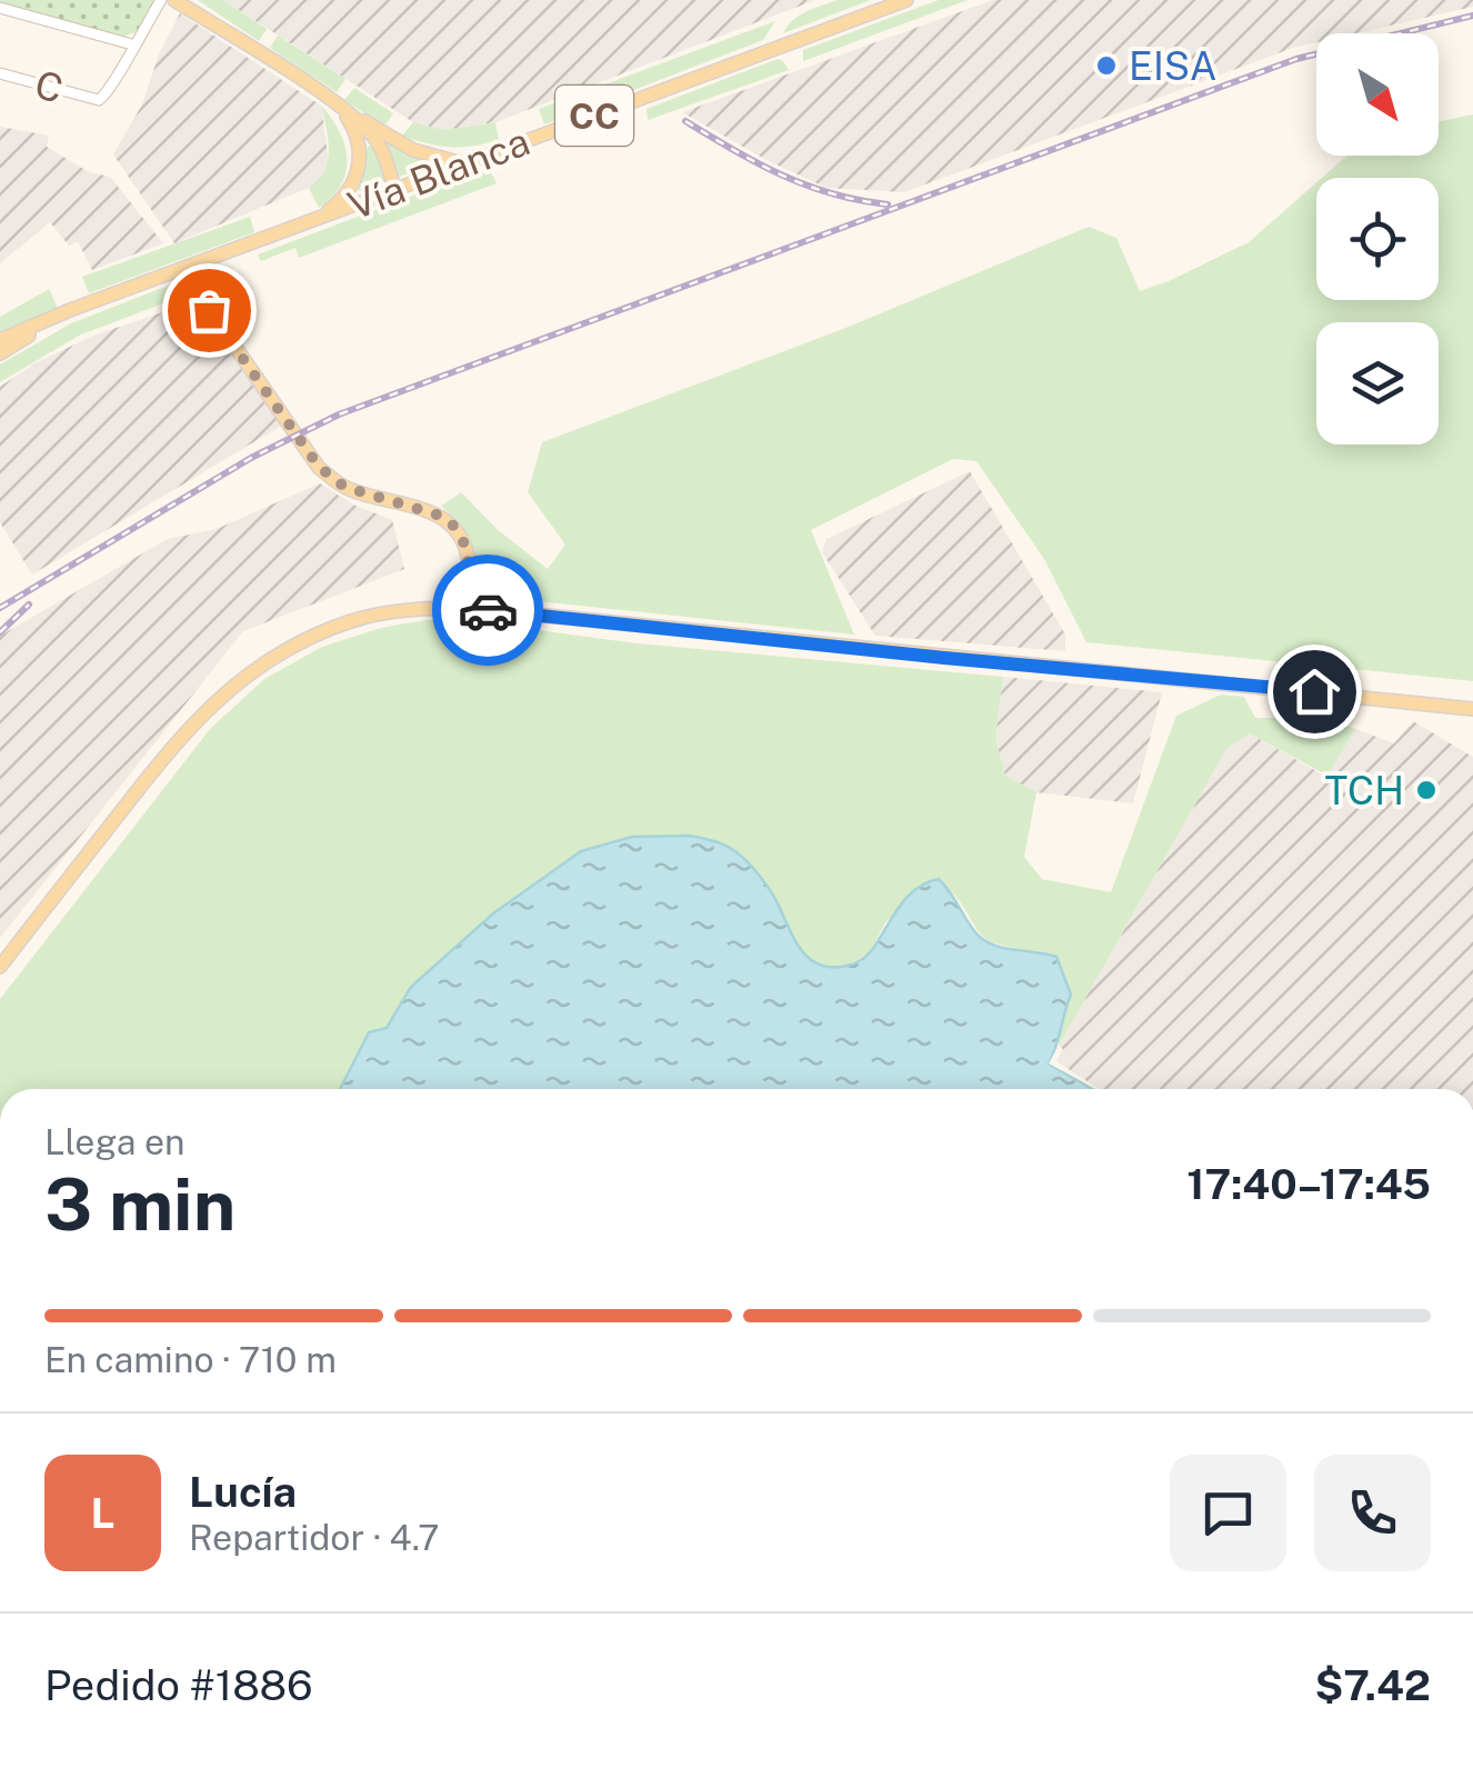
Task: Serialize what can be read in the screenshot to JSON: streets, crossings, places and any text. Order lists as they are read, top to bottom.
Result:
{
  "streets": {
    "main road": ["CC", "Vía Blanca"],
    "street": ["C"]
  },
  "places": ["EISA", "TCH"],
  "north": "bottom right",
  "page": {
    "heading": ["3 min", "Llega en", "17:40–17:45"],
    "panel": [
      "Lucía",
      "Repartidor · 4.7",
      "Pedido #1886",
      "$7.42"
    ],
    "bar": "En camino · 710 m",
    "round": "L"
  }
}
